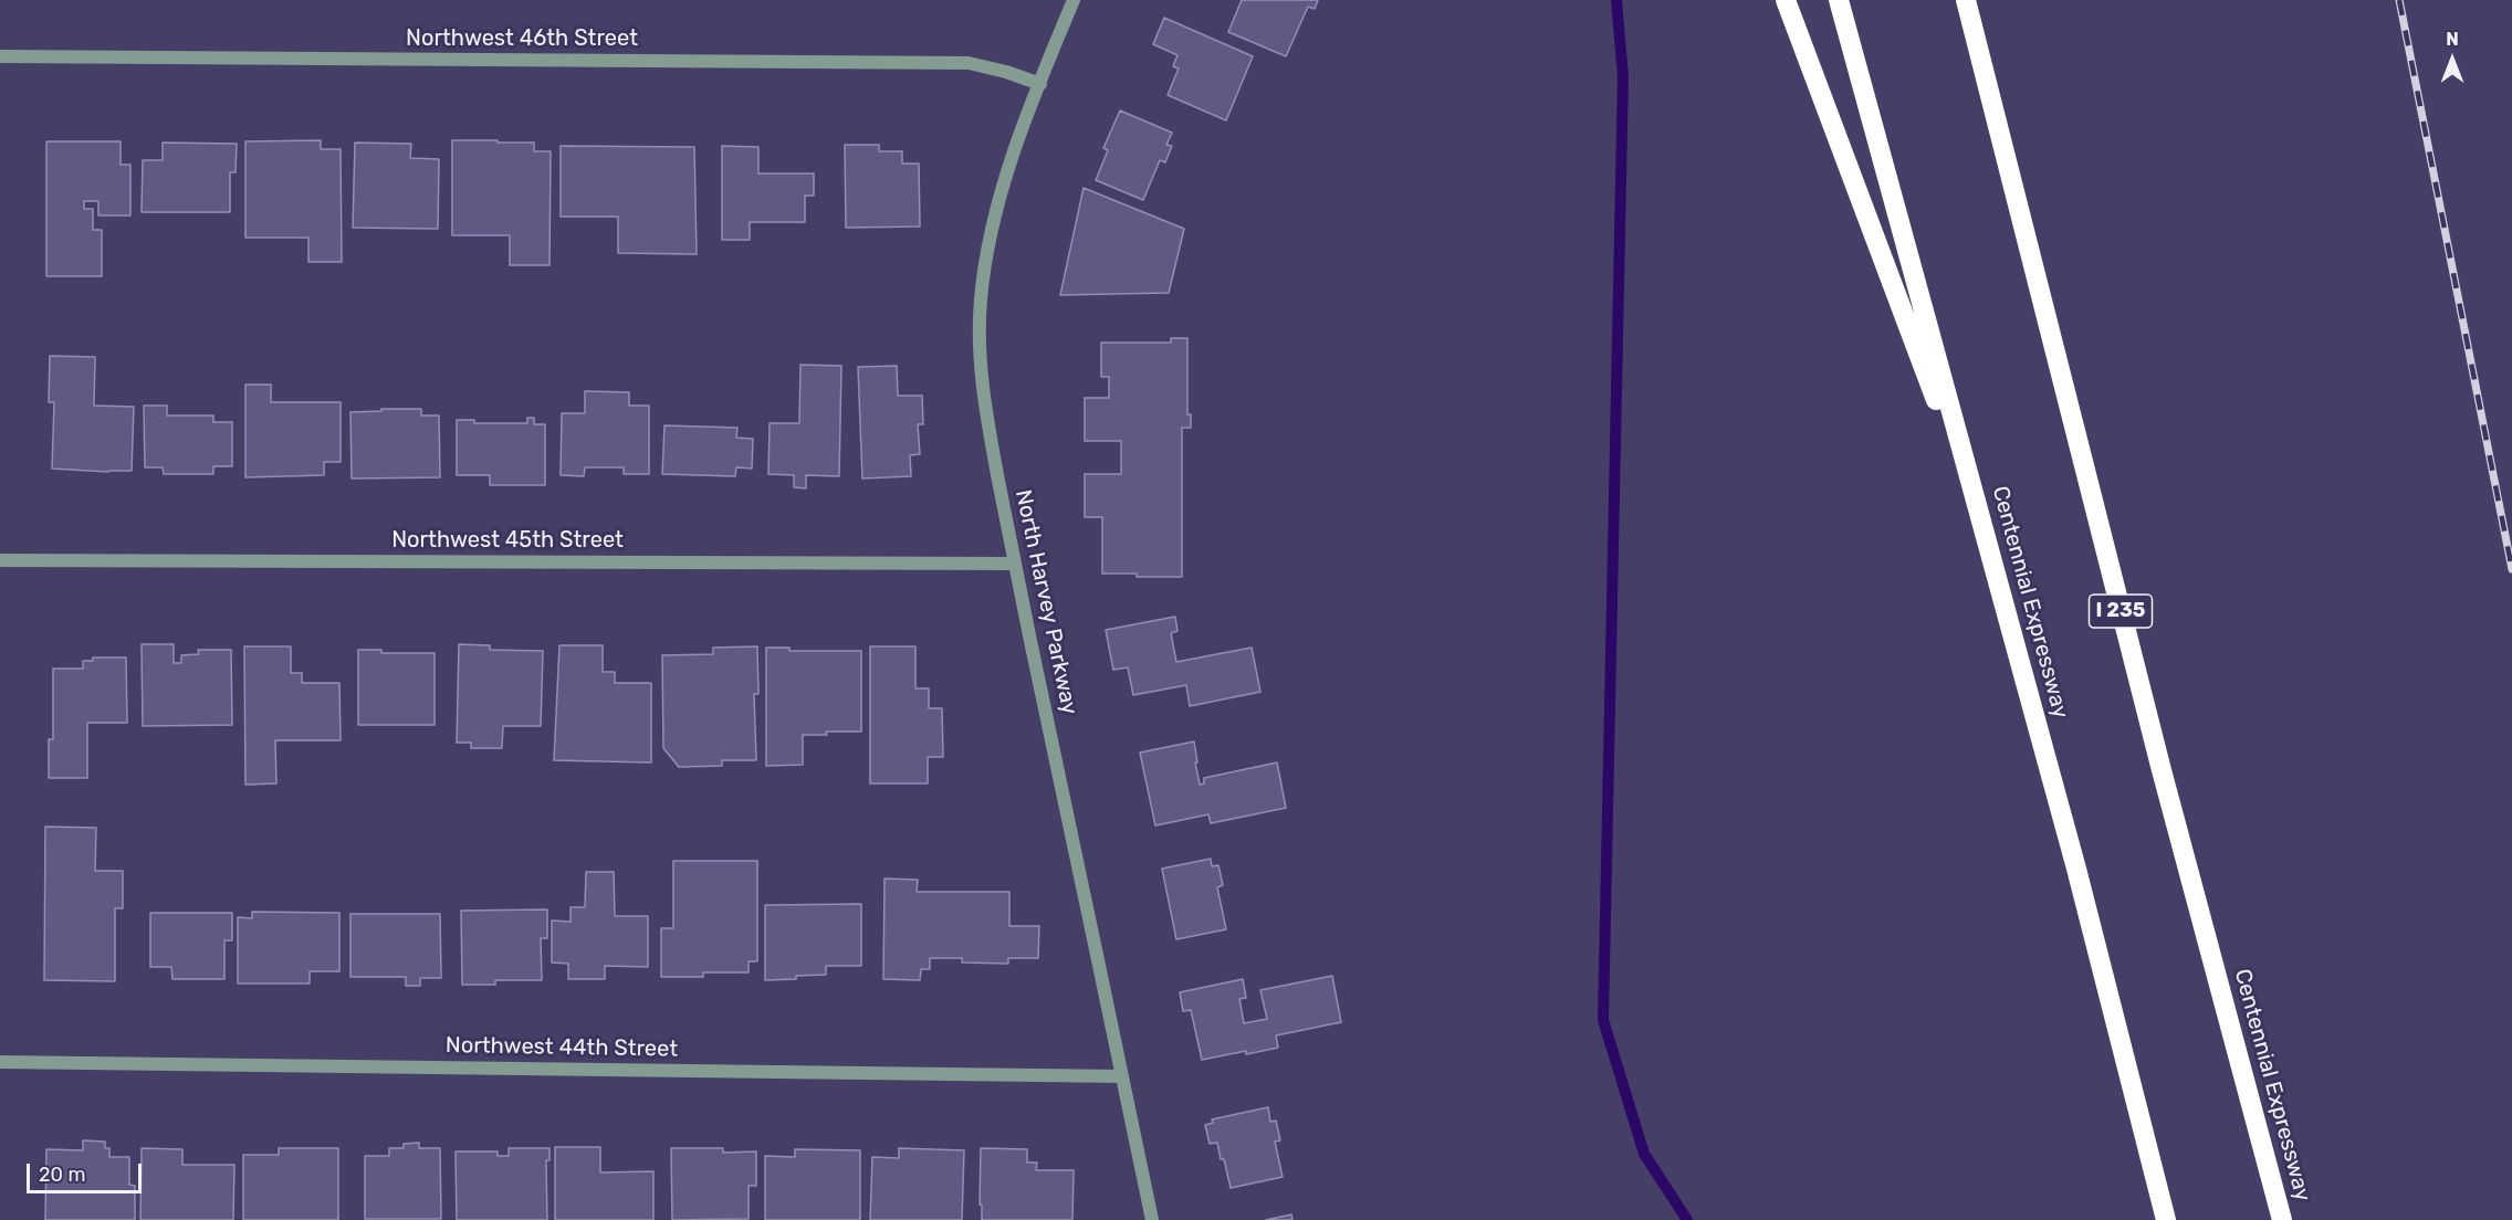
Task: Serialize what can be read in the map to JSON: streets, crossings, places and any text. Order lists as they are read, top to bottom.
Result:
{
  "streets": {
    "highway": ["Centennial Expressway", "I 235"],
    "street": [
      "Northwest 46th Street",
      "Northwest 45th Street",
      "North Harvey Parkway",
      "Northwest 44th Street"
    ]
  },
  "crossings": [
    ["Northwest 46th Street", "North Harvey Parkway"],
    ["Northwest 45th Street", "North Harvey Parkway"],
    ["North Harvey Parkway", "Northwest 44th Street"]
  ],
  "scale_bar": "20 m",
  "north": "top"
}
